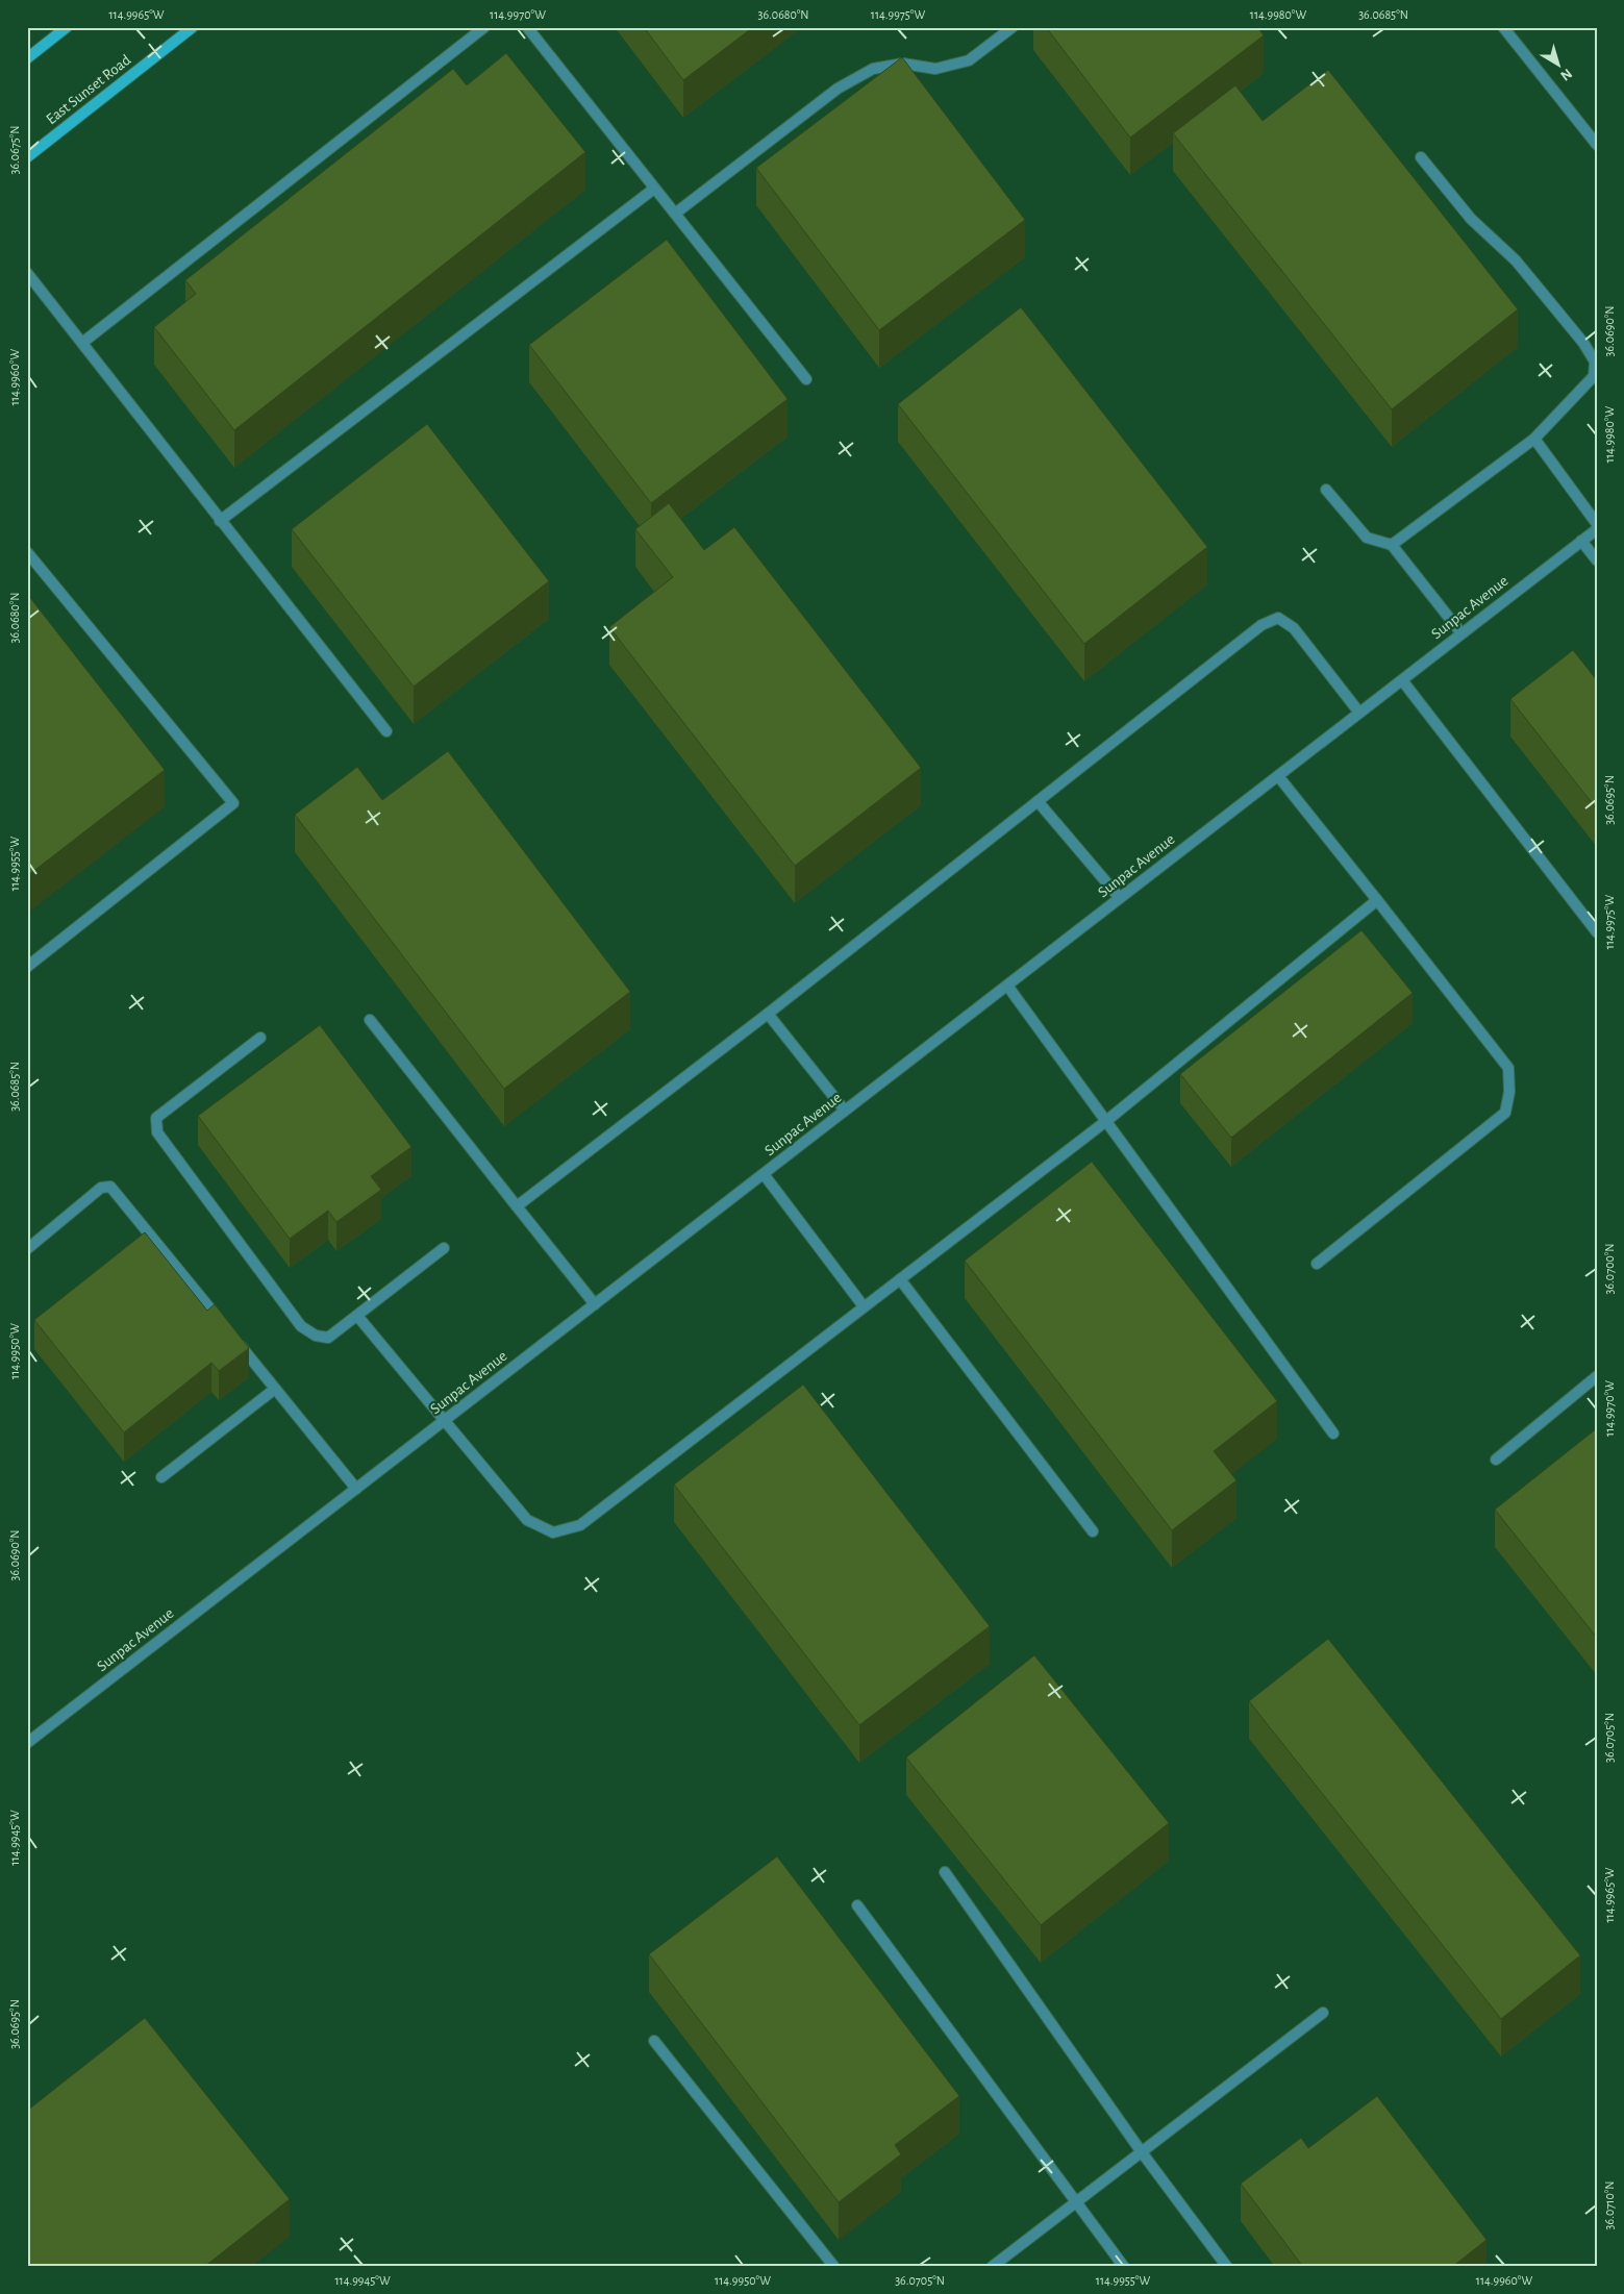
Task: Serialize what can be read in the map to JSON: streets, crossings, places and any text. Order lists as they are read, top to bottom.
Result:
{
  "streets": {
    "main road": ["East Sunset Road"],
    "street": ["Sunpac Avenue"]
  },
  "north": "bottom right",
  "coordinates": [
    "114.9965°W",
    "114.9970°W",
    "36.0680°N",
    "114.9975°W",
    "114.9980°W",
    "36.0685°N",
    "36.0675°N",
    "36.0690°N",
    "114.9960°W",
    "36.0695°N",
    "114.9955°W",
    "36.0700°N",
    "114.9950°W",
    "36.0705°N",
    "114.9945°W",
    "36.0710°N"
  ]
}
